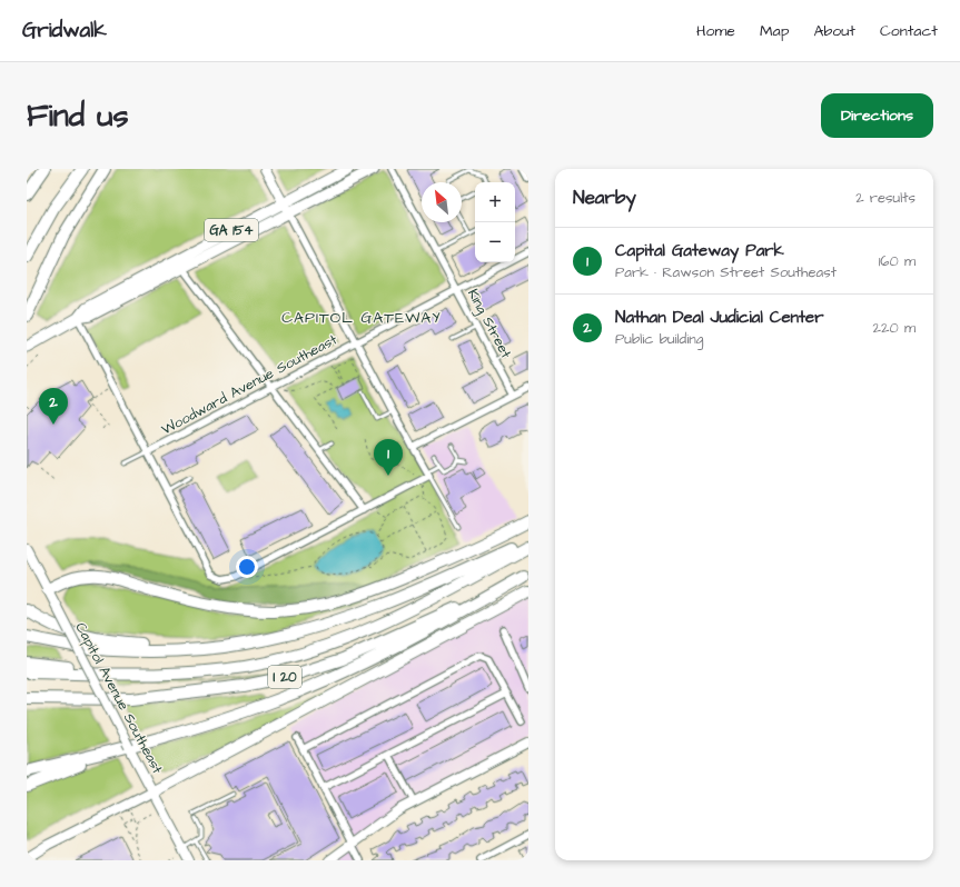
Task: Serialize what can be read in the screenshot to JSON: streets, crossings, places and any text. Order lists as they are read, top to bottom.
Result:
{
  "streets": {
    "highway": ["I 20"],
    "main road": ["GA 154"],
    "street": ["King Street", "Woodward Avenue Southeast", "Capitol Avenue Southeast"]
  },
  "crossings": [
    ["King Street", "Woodward Avenue Southeast"]
  ],
  "districts": ["CAPITOL GATEWAY"],
  "north": "top left",
  "page": {
    "header": "Gridwalk",
    "nav": [
      "Home",
      "Map",
      "About",
      "Contact"
    ],
    "buttons": "Directions",
    "title": "Find us",
    "heading": ["Nearby", "2 results"],
    "map_buttons": ["+", "−"],
    "list": [
      {
        "mark": "1",
        "name": "Capital Gateway Park",
        "note": "Park · Rawson Street Southeast",
        "value": "160 m"
      },
      {
        "mark": "2",
        "name": "Nathan Deal Judicial Center",
        "note": "Public building",
        "value": "220 m"
      }
    ],
    "pins": ["2", "1"]
  }
}
